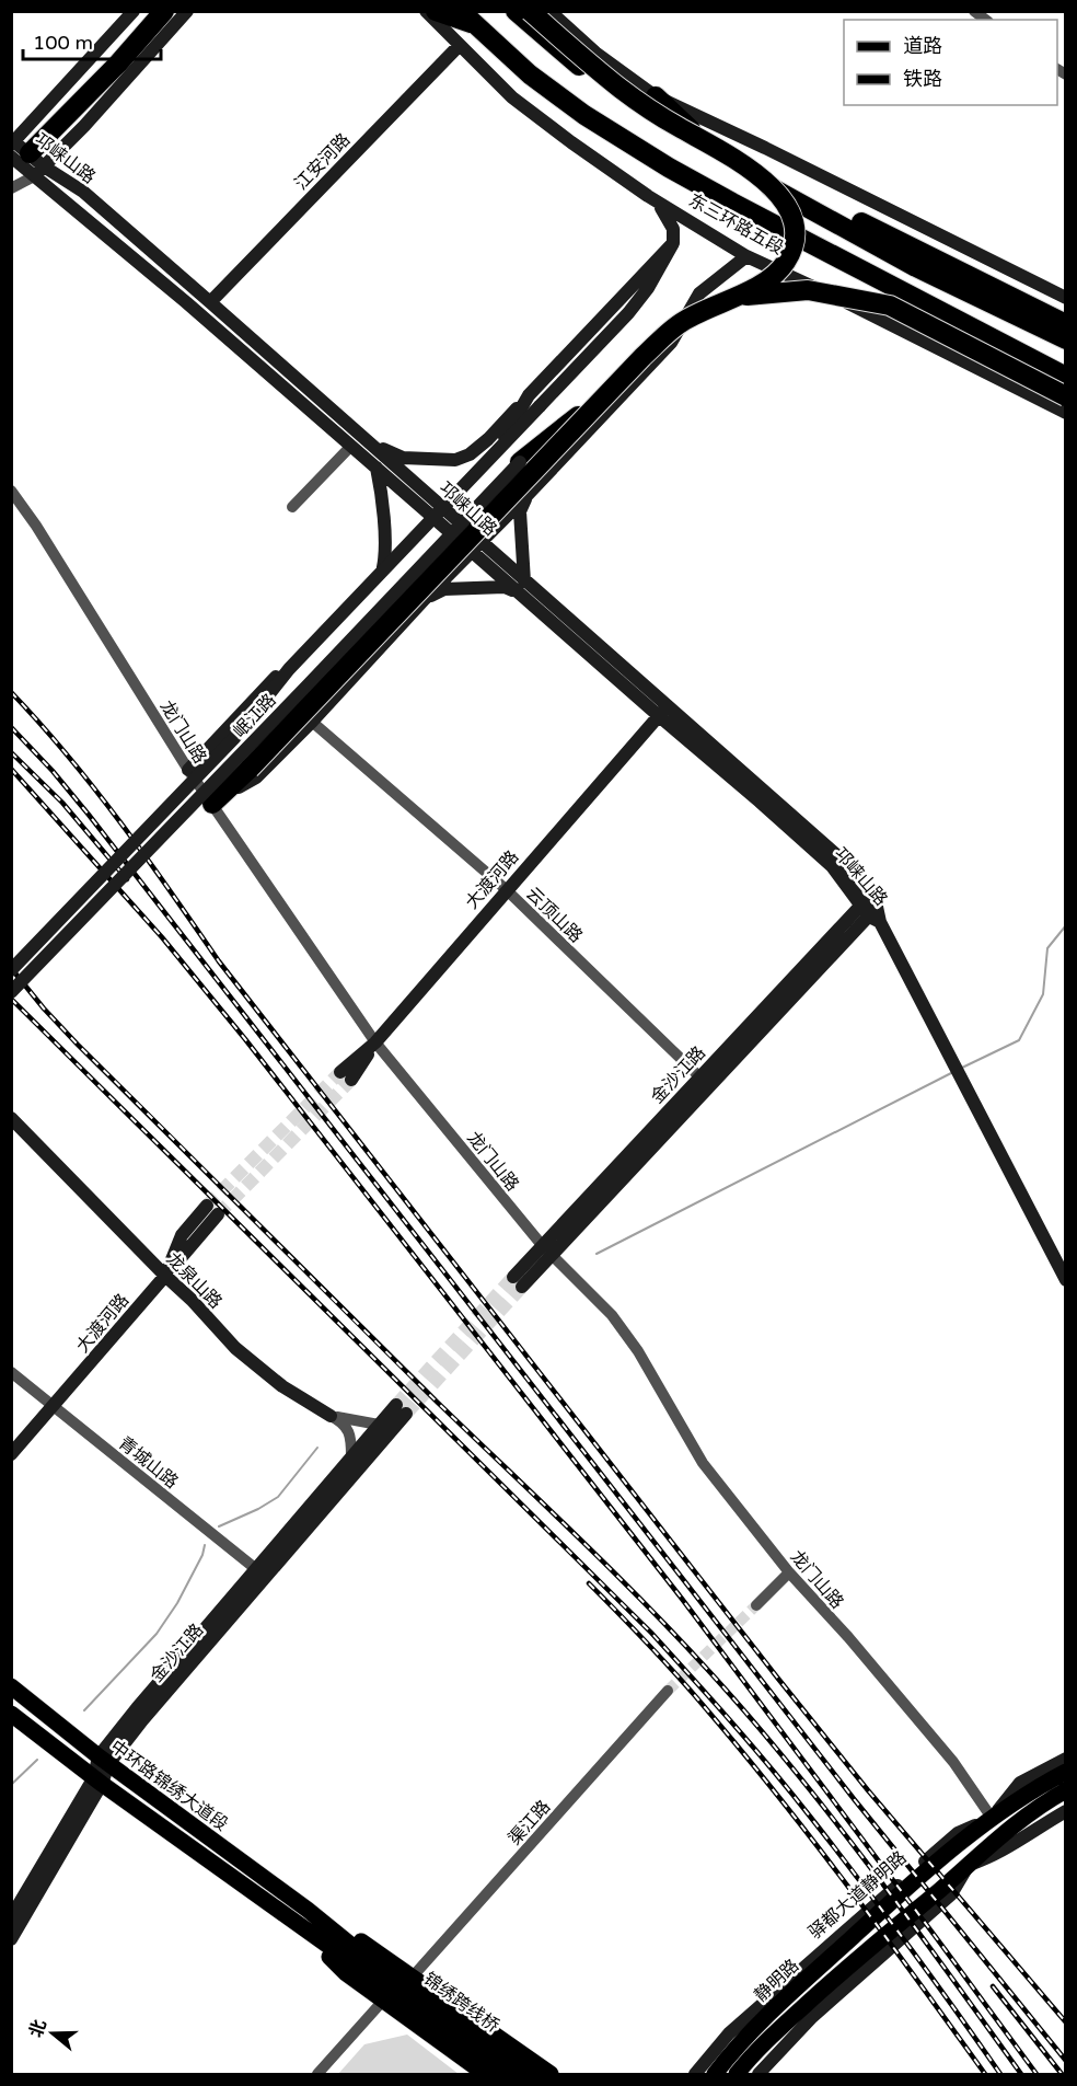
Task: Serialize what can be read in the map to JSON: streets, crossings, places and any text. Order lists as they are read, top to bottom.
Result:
{
  "streets": {
    "highway": ["东三环路五段"],
    "main road": [
      "中环路锦绣大道段",
      "驿都大道静明路",
      "静明路",
      "锦绣跨线桥"
    ],
    "street": [
      "邛崃山路",
      "江安河路",
      "岷江路",
      "龙门山路",
      "大渡河路",
      "云顶山路",
      "金沙江路",
      "龙泉山路",
      "青城山路",
      "渠江路"
    ]
  },
  "crossings": [
    ["邛崃山路", "江安河路"],
    ["邛崃山路", "大渡河路"],
    ["邛崃山路", "金沙江路"],
    ["江安河路", "东三环路五段"],
    ["龙门山路", "大渡河路"],
    ["龙门山路", "金沙江路"],
    ["龙门山路", "驿都大道静明路"],
    ["龙门山路", "静明路"],
    ["大渡河路", "云顶山路"],
    ["大渡河路", "龙泉山路"],
    ["大渡河路", "青城山路"],
    ["云顶山路", "金沙江路"],
    ["金沙江路", "龙泉山路"],
    ["金沙江路", "青城山路"],
    ["金沙江路", "中环路锦绣大道段"],
    ["驿都大道静明路", "静明路"]
  ],
  "legend": ["道路", "铁路"],
  "scale_bar": "100 m",
  "north": "left"
}
